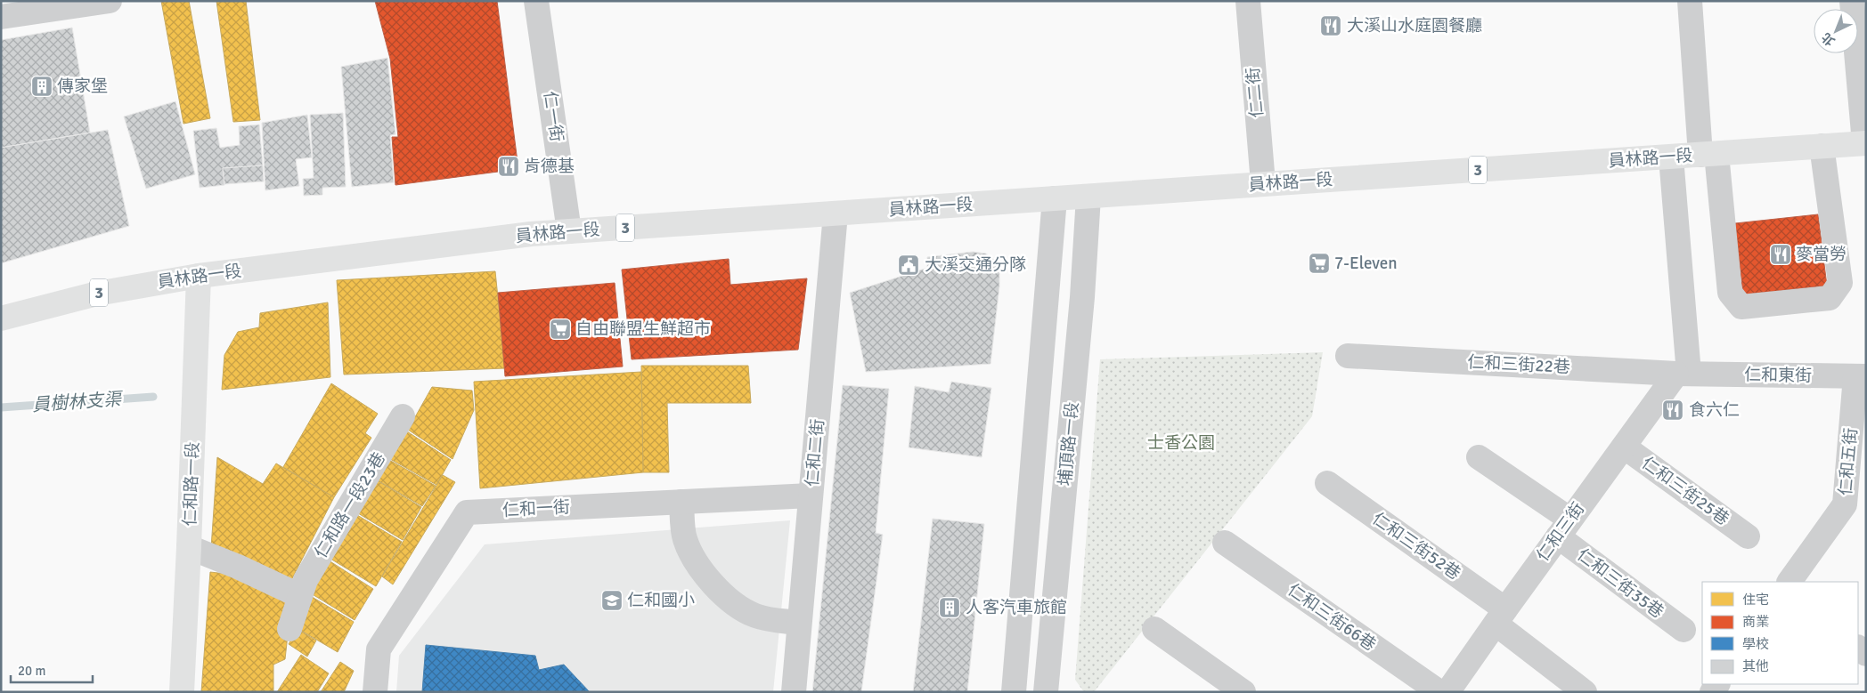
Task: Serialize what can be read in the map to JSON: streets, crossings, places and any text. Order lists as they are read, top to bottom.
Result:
{
  "streets": {
    "main road": ["員林路一段", "3", "仁和路一段"],
    "street": [
      "仁二街",
      "仁一街",
      "仁和三街22巷",
      "仁和東街",
      "埔頂路一段",
      "仁和二街",
      "仁和五街",
      "仁和三街25巷",
      "仁和路一段23巷",
      "仁和一街",
      "仁和三街",
      "仁和三街52巷",
      "仁和三街35巷",
      "仁和三街66巷"
    ]
  },
  "crossings": [
    ["仁二街", "員林路一段"],
    ["仁一街", "員林路一段"],
    ["員林路一段", "埔頂路一段"],
    ["員林路一段", "仁和二街"],
    ["員林路一段", "仁和路一段"],
    ["仁和三街22巷", "仁和東街"],
    ["仁和三街22巷", "仁和三街"],
    ["仁和東街", "仁和五街"],
    ["仁和東街", "仁和三街"],
    ["仁和二街", "仁和一街"],
    ["仁和三街25巷", "仁和三街"],
    ["仁和三街", "仁和三街52巷"],
    ["仁和三街", "仁和三街35巷"]
  ],
  "water": ["員樹林支渠"],
  "parks": ["士香公園"],
  "places": {
    "restaurant": [
      "大溪山水庭園餐廳",
      "肯德基",
      "麥當勞",
      "食六仁"
    ],
    "building": ["傳家堡", "人客汽車旅館"],
    "supermarket": ["7-Eleven", "自由聯盟生鮮超市"],
    "public building": ["大溪交通分隊"],
    "school or university": ["仁和國小"]
  },
  "legend": [
    "住宅",
    "商業",
    "學校",
    "其他"
  ],
  "scale_bar": "20 m",
  "north": "bottom left"
}
